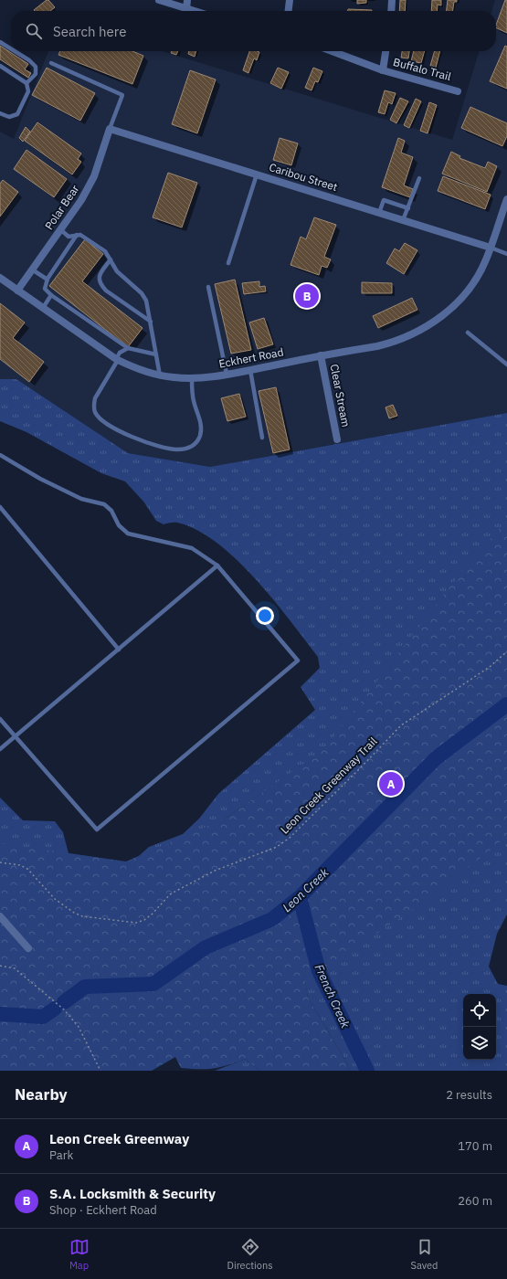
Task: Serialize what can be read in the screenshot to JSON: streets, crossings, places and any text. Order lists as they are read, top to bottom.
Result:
{
  "streets": {
    "street": [
      "Buffalo Trail",
      "Caribou Street",
      "Polar Bear",
      "Eckhert Road",
      "Clear Stream"
    ],
    "path": ["Leon Creek Greenway Trail"]
  },
  "crossings": [
    ["Caribou Street", "Polar Bear"],
    ["Caribou Street", "Eckhert Road"],
    ["Polar Bear", "Eckhert Road"],
    ["Eckhert Road", "Clear Stream"]
  ],
  "water": ["Leon Creek", "French Creek"],
  "page": {
    "search": "Search here",
    "pins": ["B", "A"],
    "heading": ["Nearby", "2 results"],
    "list": [
      {
        "mark": "A",
        "name": "Leon Creek Greenway",
        "note": "Park",
        "value": "170 m"
      },
      {
        "mark": "B",
        "name": "S.A. Locksmith & Security",
        "note": "Shop · Eckhert Road",
        "value": "260 m"
      }
    ],
    "nav": ["Map", "Directions", "Saved"]
  }
}
